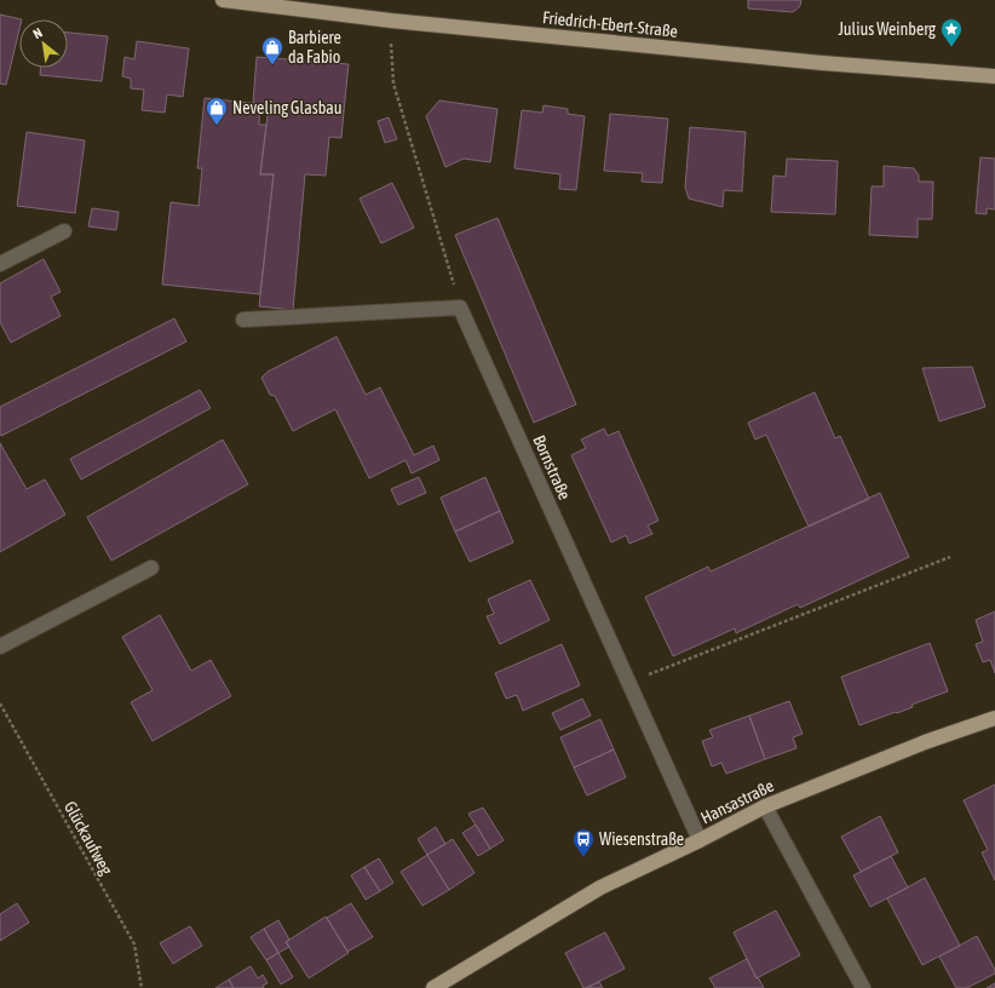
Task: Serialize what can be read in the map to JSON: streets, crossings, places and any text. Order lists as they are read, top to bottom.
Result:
{
  "streets": {
    "main road": ["Friedrich-Ebert-Straße", "Hansastraße"],
    "street": ["Bornstraße"],
    "path": ["Glückaufweg"]
  },
  "crossings": [
    ["Bornstraße", "Hansastraße"]
  ],
  "places": {
    "place": ["Julius Weinberg"],
    "shop": ["Barbiere da Fabio", "Neveling Glasbau"],
    "bus stop": ["Wiesenstraße"]
  },
  "north": "top left"
}
